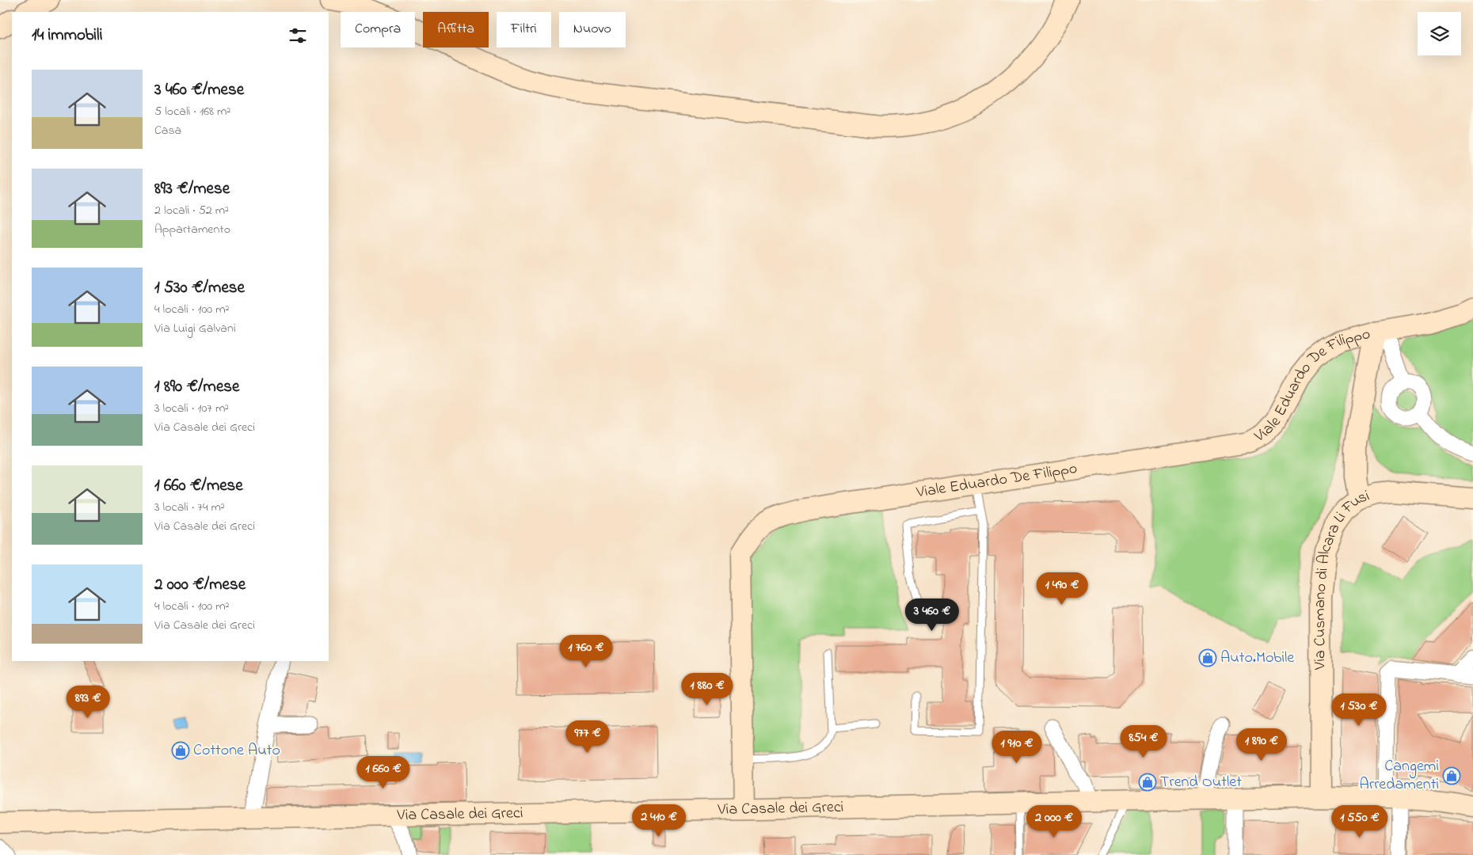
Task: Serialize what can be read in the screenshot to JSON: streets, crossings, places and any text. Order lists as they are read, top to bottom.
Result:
{
  "streets": {
    "street": ["Viale Eduardo De Filippo", "Via Cusmano di Alcara Li Fusi", "Via Casale dei Greci"]
  },
  "crossings": [
    ["Viale Eduardo De Filippo", "Via Casale dei Greci"],
    ["Via Cusmano di Alcara Li Fusi", "Via Casale dei Greci"]
  ],
  "places": {
    "shop": [
      "Auto.Mobile",
      "Cottone Auto",
      "Cangemi Arredamenti",
      "Trend Outlet"
    ]
  },
  "page": {
    "chip": [
      "Compra",
      "Affitta",
      "Filtri",
      "Nuovo"
    ],
    "heading": "14 immobili",
    "list": [
      {
        "name": "3 460 €/mese",
        "note": "5 locali · 168 m² · Casa"
      },
      {
        "name": "893 €/mese",
        "note": "2 locali · 52 m² · Appartamento"
      },
      {
        "name": "1 530 €/mese",
        "note": "4 locali · 100 m² · Via Luigi Galvani"
      },
      {
        "name": "1 890 €/mese",
        "note": "3 locali · 107 m² · Via Casale dei Greci"
      },
      {
        "name": "1 660 €/mese",
        "note": "3 locali · 74 m² · Via Casale dei Greci"
      },
      {
        "name": "2 000 €/mese",
        "note": "4 locali · 100 m² · Via Casale dei Greci"
      }
    ],
    "price": [
      "1 490 €",
      "3 460 €",
      "1 760 €",
      "1 880 €",
      "893 €",
      "1 530 €",
      "977 €",
      "854 €",
      "1 890 €",
      "1 910 €",
      "1 660 €",
      "2 410 €",
      "2 000 €",
      "1 550 €"
    ]
  }
}
